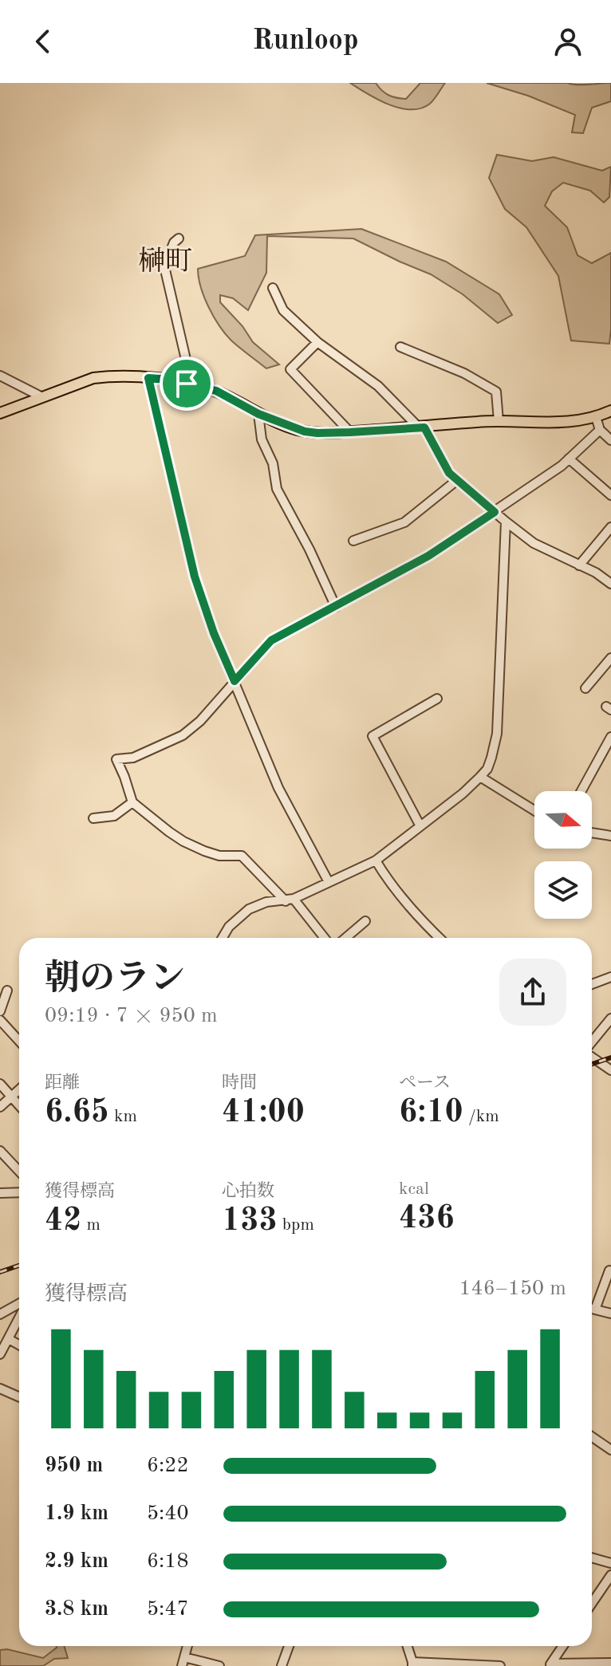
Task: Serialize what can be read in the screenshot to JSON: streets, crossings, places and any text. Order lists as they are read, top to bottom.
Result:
{
  "districts": ["榊町"],
  "north": "right",
  "page": {
    "header": "Runloop",
    "heading": ["朝のラン", "09:19 · 7 × 950 m"],
    "stats": [
      ["距離", "6.65 km"],
      ["時間", "41:00"],
      ["ペース", "6:10 /km"],
      ["獲得標高", "42 m"],
      ["心拍数", "133 bpm"],
      ["kcal", "436"]
    ],
    "chart": ["獲得標高", "146–150 m"],
    "list": [
      {
        "name": "950 m",
        "note": "6:22"
      },
      {
        "name": "1.9 km",
        "note": "5:40"
      },
      {
        "name": "2.9 km",
        "note": "6:18"
      },
      {
        "name": "3.8 km",
        "note": "5:47"
      }
    ]
  }
}
